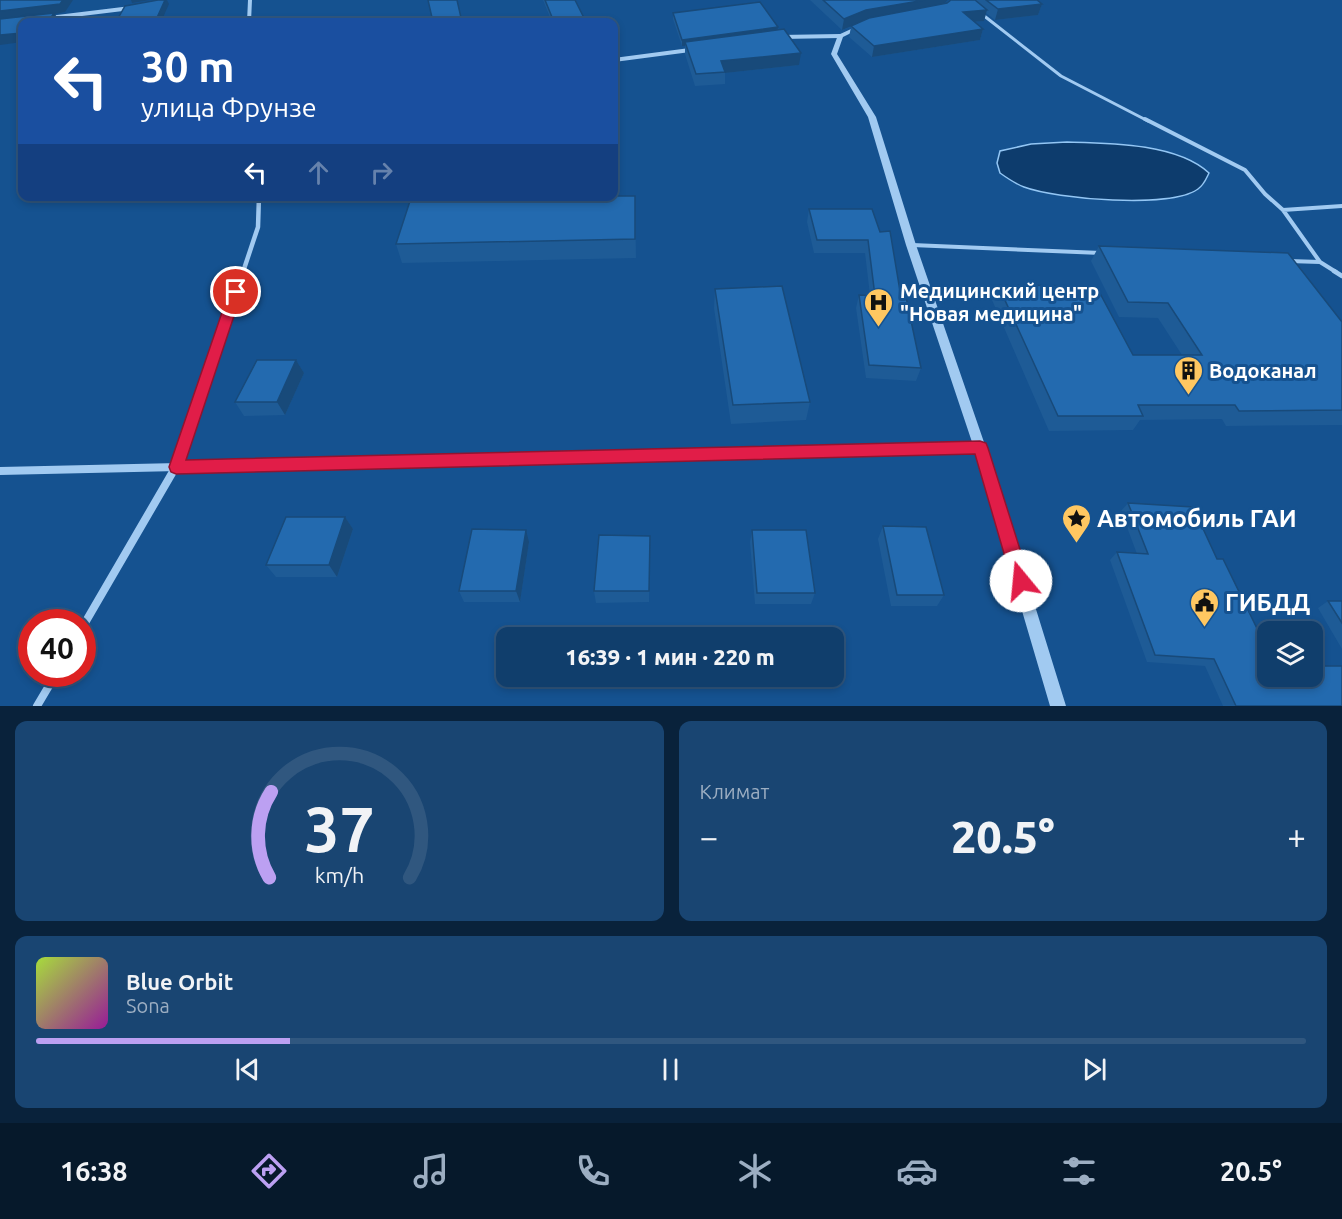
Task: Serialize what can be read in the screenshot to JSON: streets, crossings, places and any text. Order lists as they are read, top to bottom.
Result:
{
  "places": {
    "hospital": ["Медицинский центр \"Новая медицина\""],
    "building": ["Водоканал"],
    "place": ["Автомобиль ГАИ"],
    "public building": ["ГИБДД"]
  },
  "page": {
    "turn": ["30 m", "улица Фрунзе"],
    "limit": "40",
    "trip": "16:39 · 1 мин · 220 m",
    "tile": "Климат",
    "heat": ["−", "20.5°", "+"],
    "song": ["Blue Orbit", "Sona"],
    "tabs": ["16:38", "20.5°"],
    "gauge": ["37", "km/h"]
  }
}
